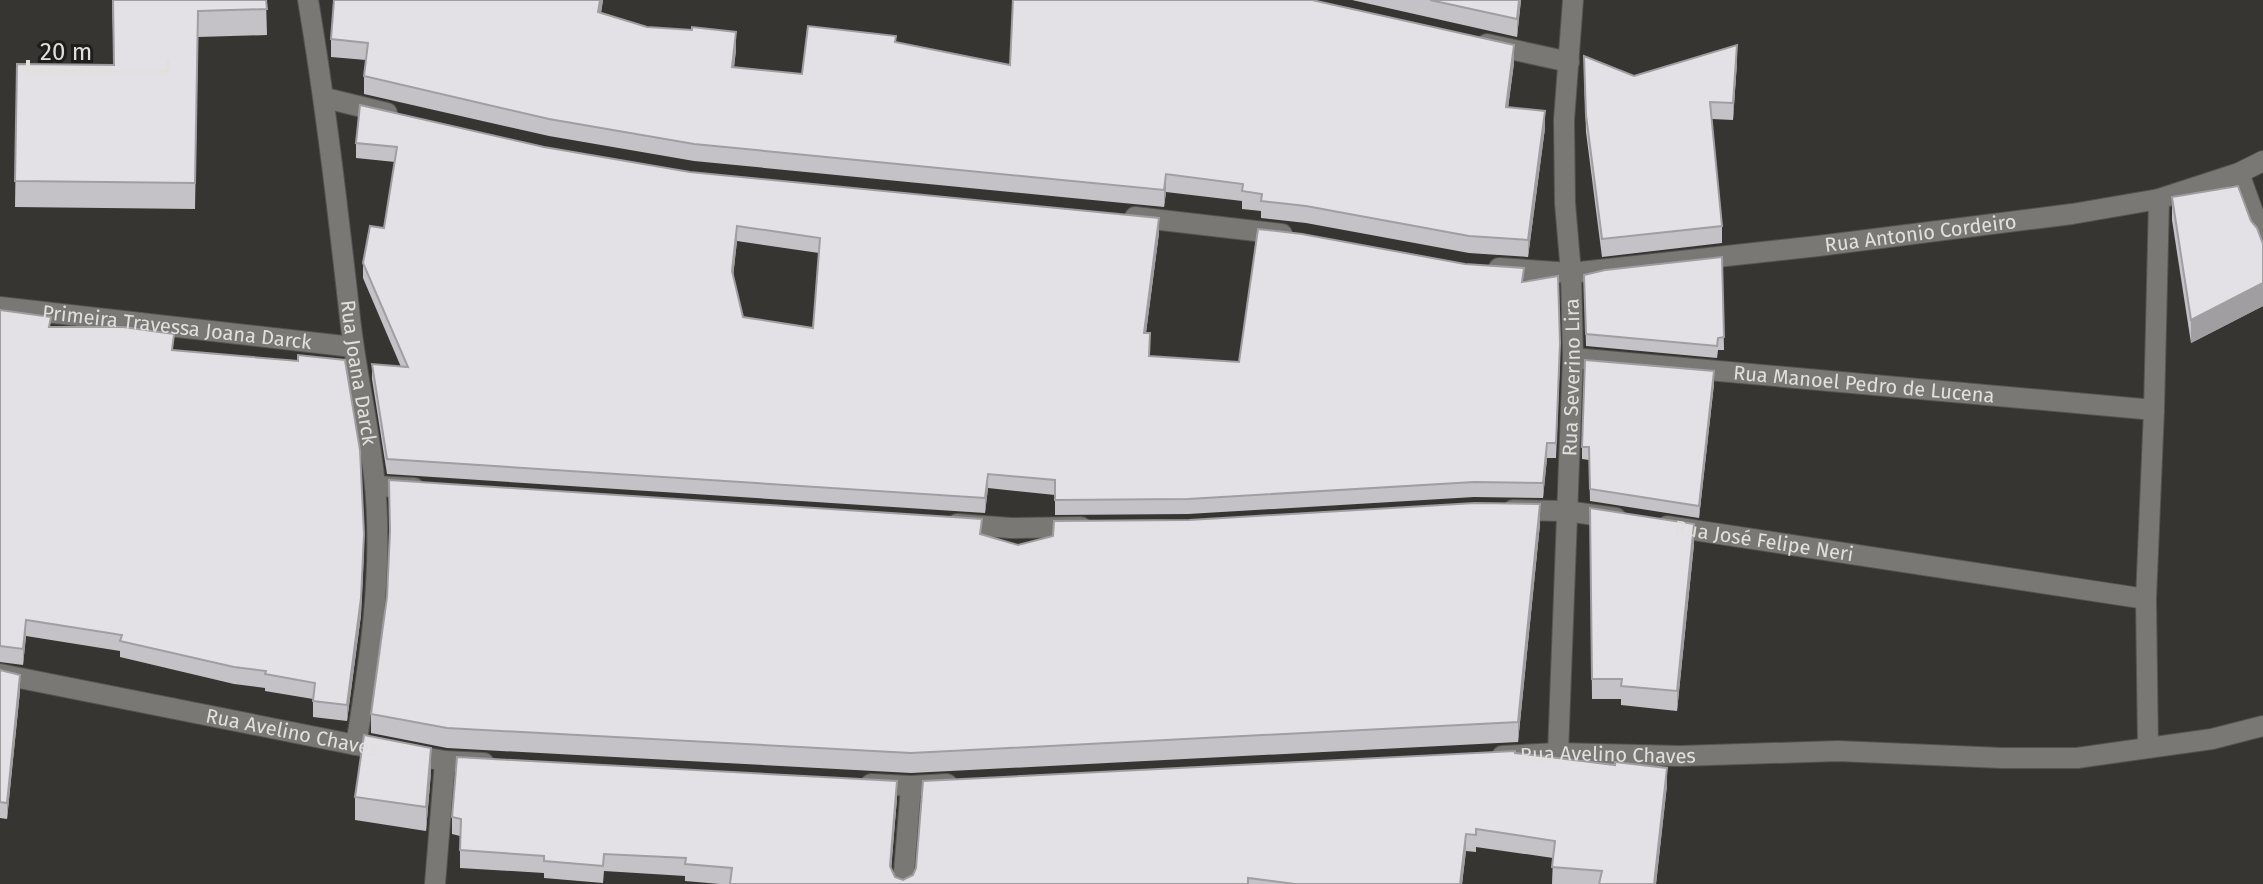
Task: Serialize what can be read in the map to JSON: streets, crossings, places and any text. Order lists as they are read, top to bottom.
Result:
{
  "streets": {
    "street": [
      "Rua Antonio Cordeiro",
      "Primeira Travessa Joana Darck",
      "Rua Joana Darck",
      "Rua Severino Lira",
      "Rua Manoel Pedro de Lucena",
      "Rua José Felipe Neri",
      "Rua Avelino Chaves"
    ]
  },
  "crossings": [
    ["Rua Antonio Cordeiro", "Rua Severino Lira"],
    ["Primeira Travessa Joana Darck", "Rua Joana Darck"],
    ["Rua Joana Darck", "Rua Avelino Chaves"],
    ["Rua Severino Lira", "Rua Manoel Pedro de Lucena"],
    ["Rua Severino Lira", "Rua José Felipe Neri"],
    ["Rua Severino Lira", "Rua Avelino Chaves"]
  ],
  "scale_bar": "20 m"
}
